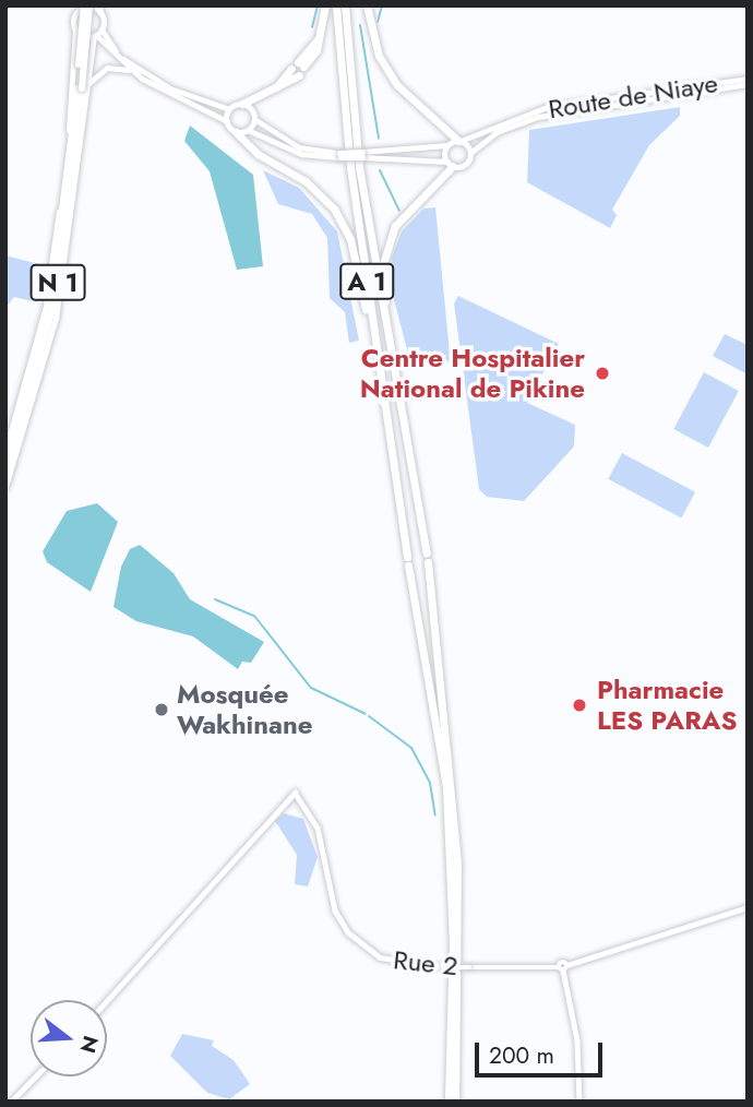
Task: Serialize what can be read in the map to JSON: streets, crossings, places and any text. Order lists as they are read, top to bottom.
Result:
{
  "streets": {
    "highway": ["A 1", "N 1"],
    "street": ["Route de Niaye", "Rue 2"]
  },
  "places": ["Centre Hospitalier National de Pikine", "Pharmacie LES PARAS", "Mosquée Wakhinane"],
  "scale_bar": "200 m",
  "north": "right"
}
